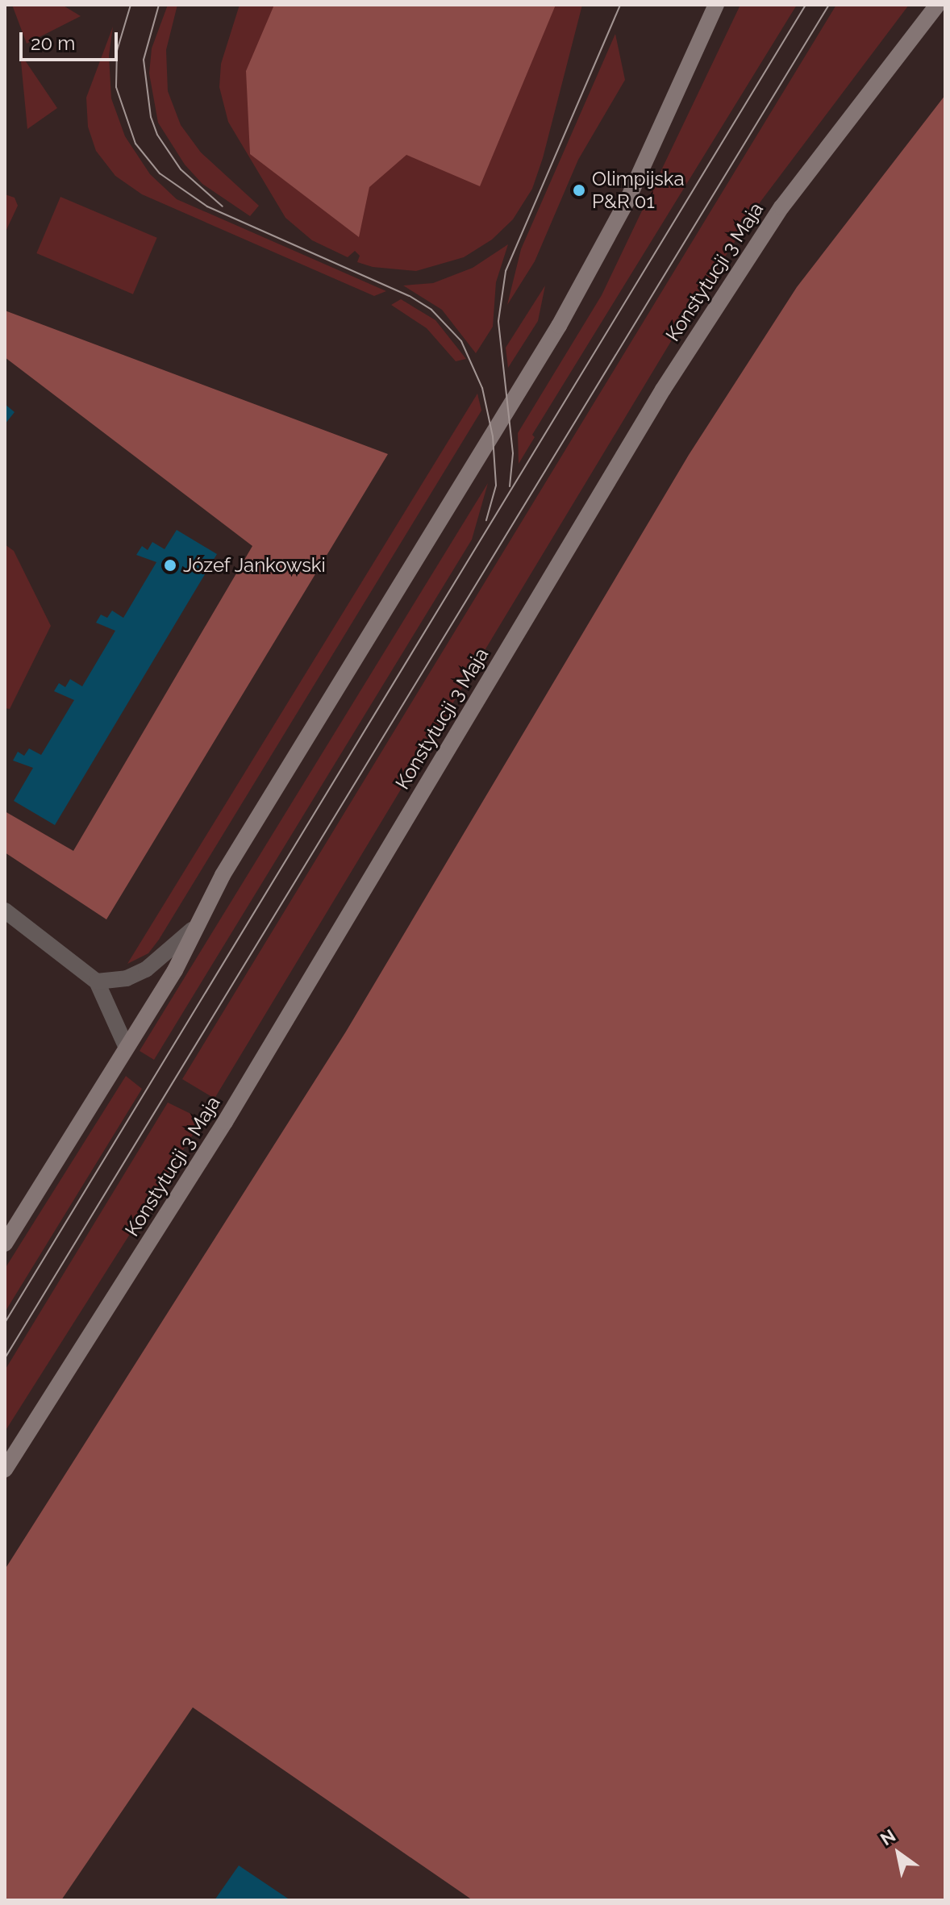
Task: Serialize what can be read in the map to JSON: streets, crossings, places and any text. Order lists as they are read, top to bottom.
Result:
{
  "streets": {
    "street": ["Konstytucji 3 Maja"]
  },
  "places": ["Olimpijska P&R 01", "Józef Jankowski"],
  "scale_bar": "20 m",
  "north": "top left"
}
